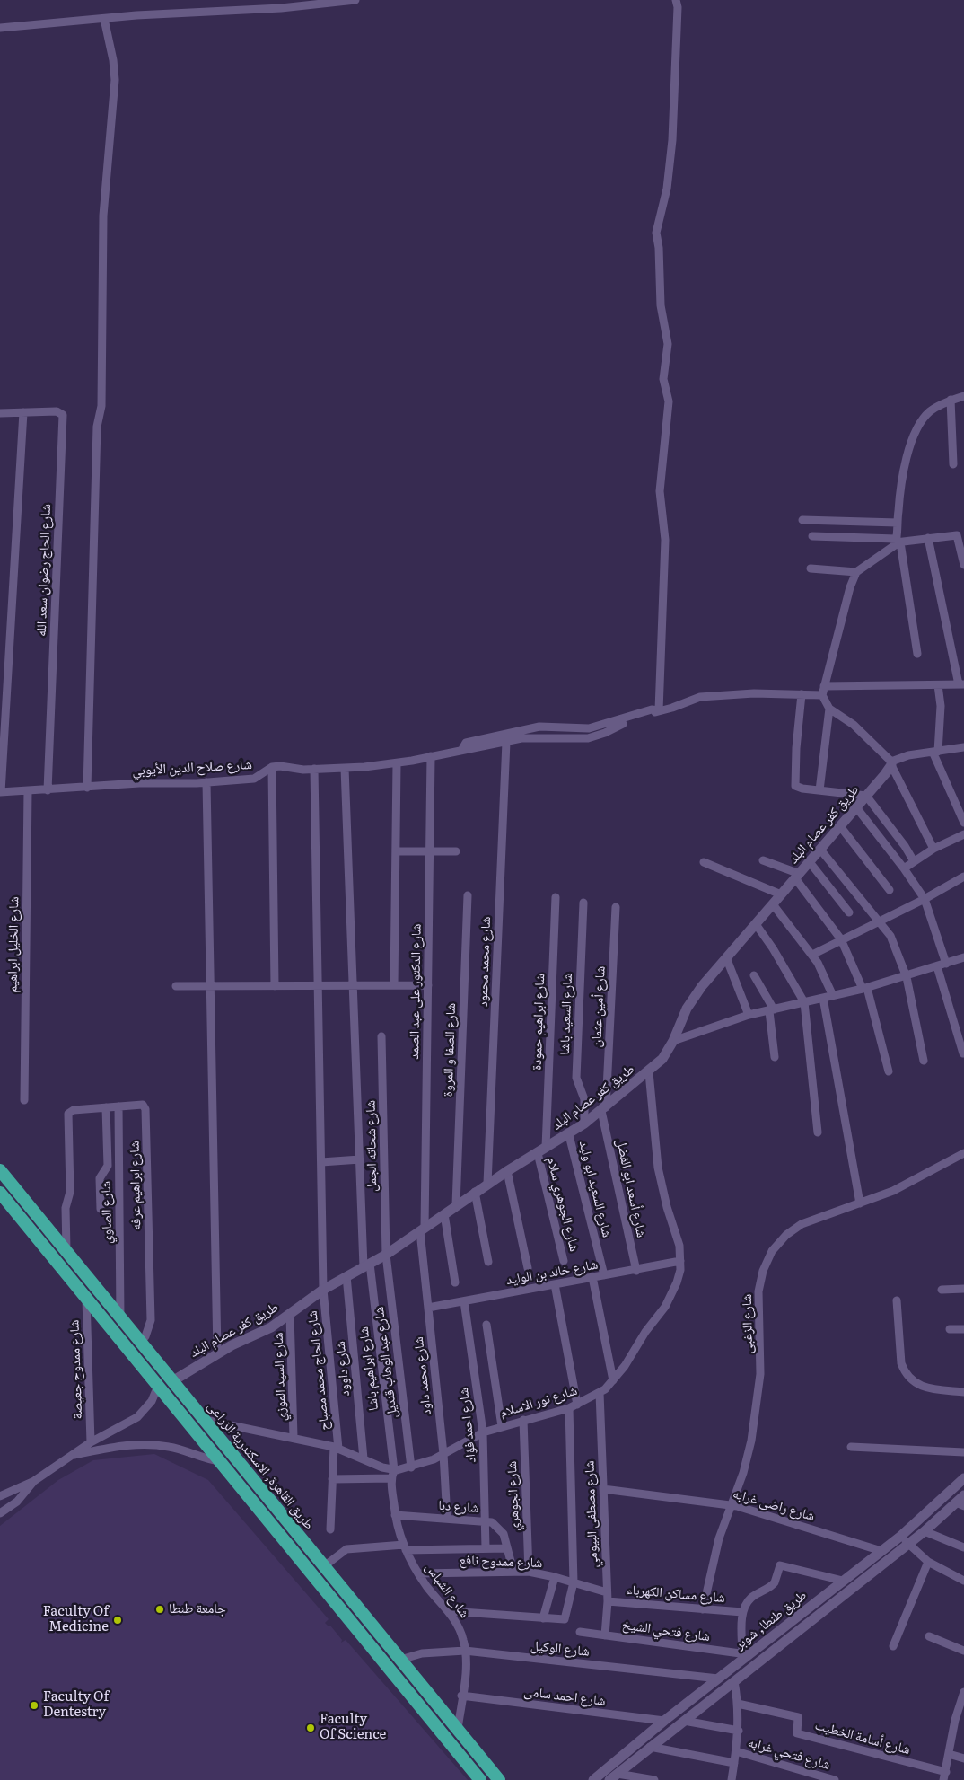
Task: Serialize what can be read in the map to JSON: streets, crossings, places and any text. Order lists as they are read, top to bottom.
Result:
{
  "streets": {
    "highway": ["طريق القاهرة, الاسكندرية الزراعى"],
    "street": [
      "شارع الحاج رضوان سعد الله",
      "شارع صلاح الدين الأيوبي",
      "طريق كفر عصام البلد",
      "شارع الخليل ابراهيم",
      "شارع محمد محمود",
      "شارع الدكتور على عبد الصمد",
      "شارع أمين عثمان",
      "شارع السعيد باشا",
      "شارع ابراهيم حمودة",
      "شارع الصفا و المروة",
      "شارع شحاته الجمل",
      "شارع ابراهيم عرفه",
      "شارع أسعد ابو الفضل",
      "شارع السعيد ابو وليد",
      "شارع الجوهري سلام",
      "شارع الصاوي",
      "شارع خالد بن الوليد",
      "شارع الزغبى",
      "شارع عبد الوهاب قنديل",
      "شارع داوود",
      "شارع ابراهيم باشا",
      "شارع ممدوح جعيصة",
      "شارع الحاج محمد مصباح",
      "شارع محمد داود",
      "شارع السيد الموزي",
      "شارع نور الاسلام",
      "شارع احمد فؤاد",
      "شارع الجوهري",
      "شارع راضى غرابه",
      "شارع دبا",
      "شارع مصطفى البيومي",
      "شارع ممدوح نافع",
      "شارع الشباس",
      "شارع مساكن الكهرباء",
      "طريق طنطا, شوبر",
      "شارع فتحي الشيخ",
      "شارع الوكيل",
      "شارع احمد سامى",
      "شارع أسامة الخطيب",
      "شارع فتحي غرابه"
    ]
  },
  "crossings": [
    ["شارع الحاج رضوان سعد الله", "شارع صلاح الدين الأيوبي"],
    ["شارع صلاح الدين الأيوبي", "شارع الخليل ابراهيم"],
    ["شارع صلاح الدين الأيوبي", "شارع محمد محمود"],
    ["شارع صلاح الدين الأيوبي", "شارع الدكتور على عبد الصمد"],
    ["شارع صلاح الدين الأيوبي", "شارع ابراهيم باشا"],
    ["شارع صلاح الدين الأيوبي", "شارع الحاج محمد مصباح"],
    ["طريق كفر عصام البلد", "شارع محمد محمود"],
    ["طريق كفر عصام البلد", "شارع الدكتور على عبد الصمد"],
    ["طريق كفر عصام البلد", "شارع أمين عثمان"],
    ["طريق كفر عصام البلد", "شارع السعيد باشا"],
    ["طريق كفر عصام البلد", "شارع ابراهيم حمودة"],
    ["طريق كفر عصام البلد", "شارع الصفا و المروة"],
    ["طريق كفر عصام البلد", "شارع شحاته الجمل"],
    ["طريق كفر عصام البلد", "شارع أسعد ابو الفضل"],
    ["طريق كفر عصام البلد", "شارع السعيد ابو وليد"],
    ["طريق كفر عصام البلد", "شارع الجوهري سلام"],
    ["طريق كفر عصام البلد", "شارع عبد الوهاب قنديل"],
    ["طريق كفر عصام البلد", "شارع داوود"],
    ["طريق كفر عصام البلد", "شارع ابراهيم باشا"],
    ["طريق كفر عصام البلد", "شارع الحاج محمد مصباح"],
    ["طريق كفر عصام البلد", "شارع محمد داود"],
    ["طريق كفر عصام البلد", "شارع السيد الموزي"],
    ["طريق كفر عصام البلد", "شارع نور الاسلام"],
    ["طريق كفر عصام البلد", "طريق القاهرة, الاسكندرية الزراعى"],
    ["شارع الدكتور على عبد الصمد", "شارع محمد داود"],
    ["شارع أمين عثمان", "شارع أسعد ابو الفضل"],
    ["شارع ابراهيم حمودة", "شارع الجوهري سلام"],
    ["شارع شحاته الجمل", "شارع عبد الوهاب قنديل"],
    ["شارع ابراهيم عرفه", "شارع الصاوي"],
    ["شارع ابراهيم عرفه", "طريق القاهرة, الاسكندرية الزراعى"],
    ["شارع أسعد ابو الفضل", "شارع خالد بن الوليد"],
    ["شارع السعيد ابو وليد", "شارع خالد بن الوليد"],
    ["شارع الصاوي", "طريق القاهرة, الاسكندرية الزراعى"],
    ["شارع خالد بن الوليد", "شارع محمد داود"],
    ["شارع خالد بن الوليد", "شارع نور الاسلام"],
    ["شارع خالد بن الوليد", "شارع احمد فؤاد"],
    ["شارع الزغبى", "شارع راضى غرابه"],
    ["شارع الزغبى", "شارع مساكن الكهرباء"],
    ["شارع عبد الوهاب قنديل", "شارع نور الاسلام"],
    ["شارع داوود", "شارع نور الاسلام"],
    ["شارع ابراهيم باشا", "شارع نور الاسلام"],
    ["شارع ابراهيم باشا", "شارع الشباس"],
    ["شارع الحاج محمد مصباح", "شارع نور الاسلام"],
    ["شارع محمد داود", "شارع نور الاسلام"],
    ["شارع محمد داود", "شارع دبا"],
    ["شارع السيد الموزي", "شارع نور الاسلام"],
    ["شارع نور الاسلام", "شارع احمد فؤاد"],
    ["شارع نور الاسلام", "طريق القاهرة, الاسكندرية الزراعى"],
    ["شارع نور الاسلام", "شارع الجوهري"],
    ["شارع نور الاسلام", "شارع مصطفى البيومي"],
    ["شارع نور الاسلام", "شارع الشباس"],
    ["شارع احمد فؤاد", "شارع دبا"],
    ["طريق القاهرة, الاسكندرية الزراعى", "شارع الشباس"],
    ["طريق القاهرة, الاسكندرية الزراعى", "شارع الوكيل"],
    ["شارع الجوهري", "شارع ممدوح نافع"],
    ["شارع راضى غرابه", "شارع مصطفى البيومي"],
    ["شارع راضى غرابه", "طريق طنطا, شوبر"],
    ["شارع دبا", "شارع ممدوح نافع"],
    ["شارع دبا", "شارع الشباس"],
    ["شارع مصطفى البيومي", "شارع ممدوح نافع"],
    ["شارع مصطفى البيومي", "شارع مساكن الكهرباء"],
    ["شارع مصطفى البيومي", "شارع فتحي الشيخ"],
    ["شارع ممدوح نافع", "شارع الشباس"],
    ["شارع ممدوح نافع", "شارع مساكن الكهرباء"],
    ["شارع الشباس", "شارع الوكيل"],
    ["شارع الشباس", "شارع احمد سامى"],
    ["طريق طنطا, شوبر", "شارع فتحي الشيخ"],
    ["طريق طنطا, شوبر", "شارع الوكيل"],
    ["طريق طنطا, شوبر", "شارع احمد سامى"]
  ],
  "places": [
    "جامعة طنطا",
    "Faculty Of Medicine",
    "Faculty Of Dentestry",
    "Faculty Of Science"
  ]
}
